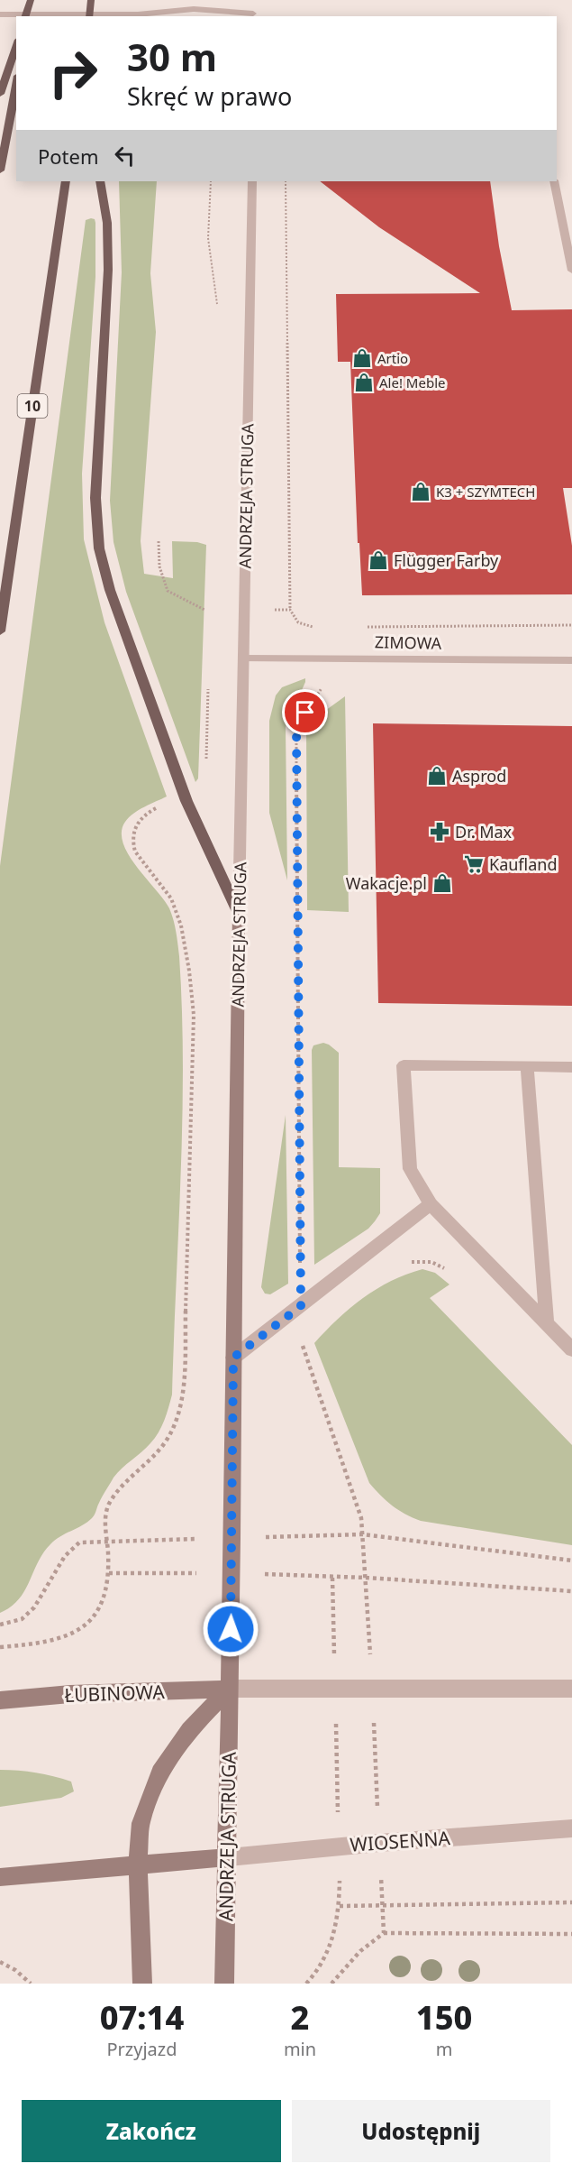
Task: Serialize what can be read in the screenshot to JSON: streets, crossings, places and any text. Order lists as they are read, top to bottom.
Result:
{
  "streets": {
    "main road": ["10"],
    "street": [
      "ANDRZEJA STRUGA",
      "ZIMOWA",
      "ŁUBINOWA",
      "WIOSENNA"
    ]
  },
  "crossings": [
    ["ANDRZEJA STRUGA", "ZIMOWA"],
    ["ANDRZEJA STRUGA", "ŁUBINOWA"],
    ["ANDRZEJA STRUGA", "WIOSENNA"]
  ],
  "places": {
    "shop": [
      "Artio",
      "Ale! Meble",
      "K3 + SZYMTECH",
      "Flügger Farby",
      "Asprod",
      "Wakacje.pl"
    ],
    "pharmacy": ["Dr. Max"],
    "supermarket": ["Kaufland"]
  },
  "page": {
    "turn": ["30 m", "Skręć w prawo"],
    "then": "Potem",
    "eta": [
      "07:14",
      "Przyjazd",
      "2",
      "min",
      "150",
      "m"
    ],
    "buttons": ["Zakończ", "Udostępnij"]
  }
}
